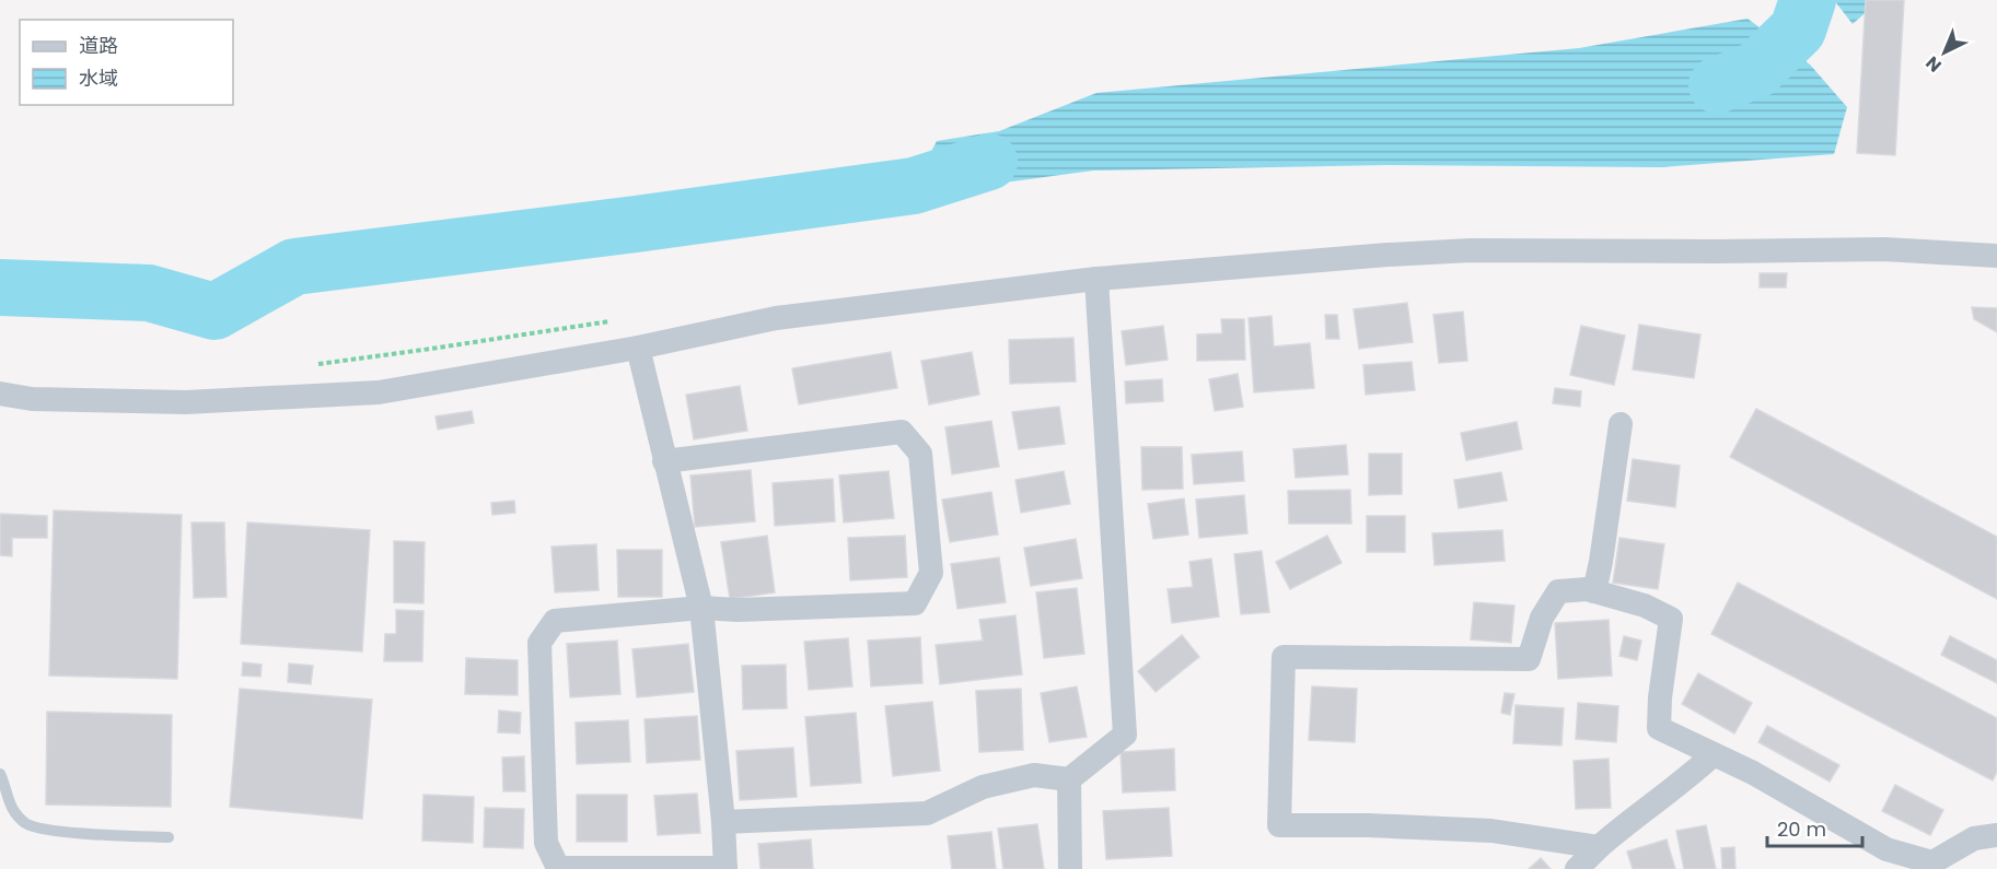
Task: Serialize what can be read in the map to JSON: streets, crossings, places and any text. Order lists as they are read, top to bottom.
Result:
{
  "legend": ["道路", "水域"],
  "scale_bar": "20 m",
  "north": "bottom left"
}
